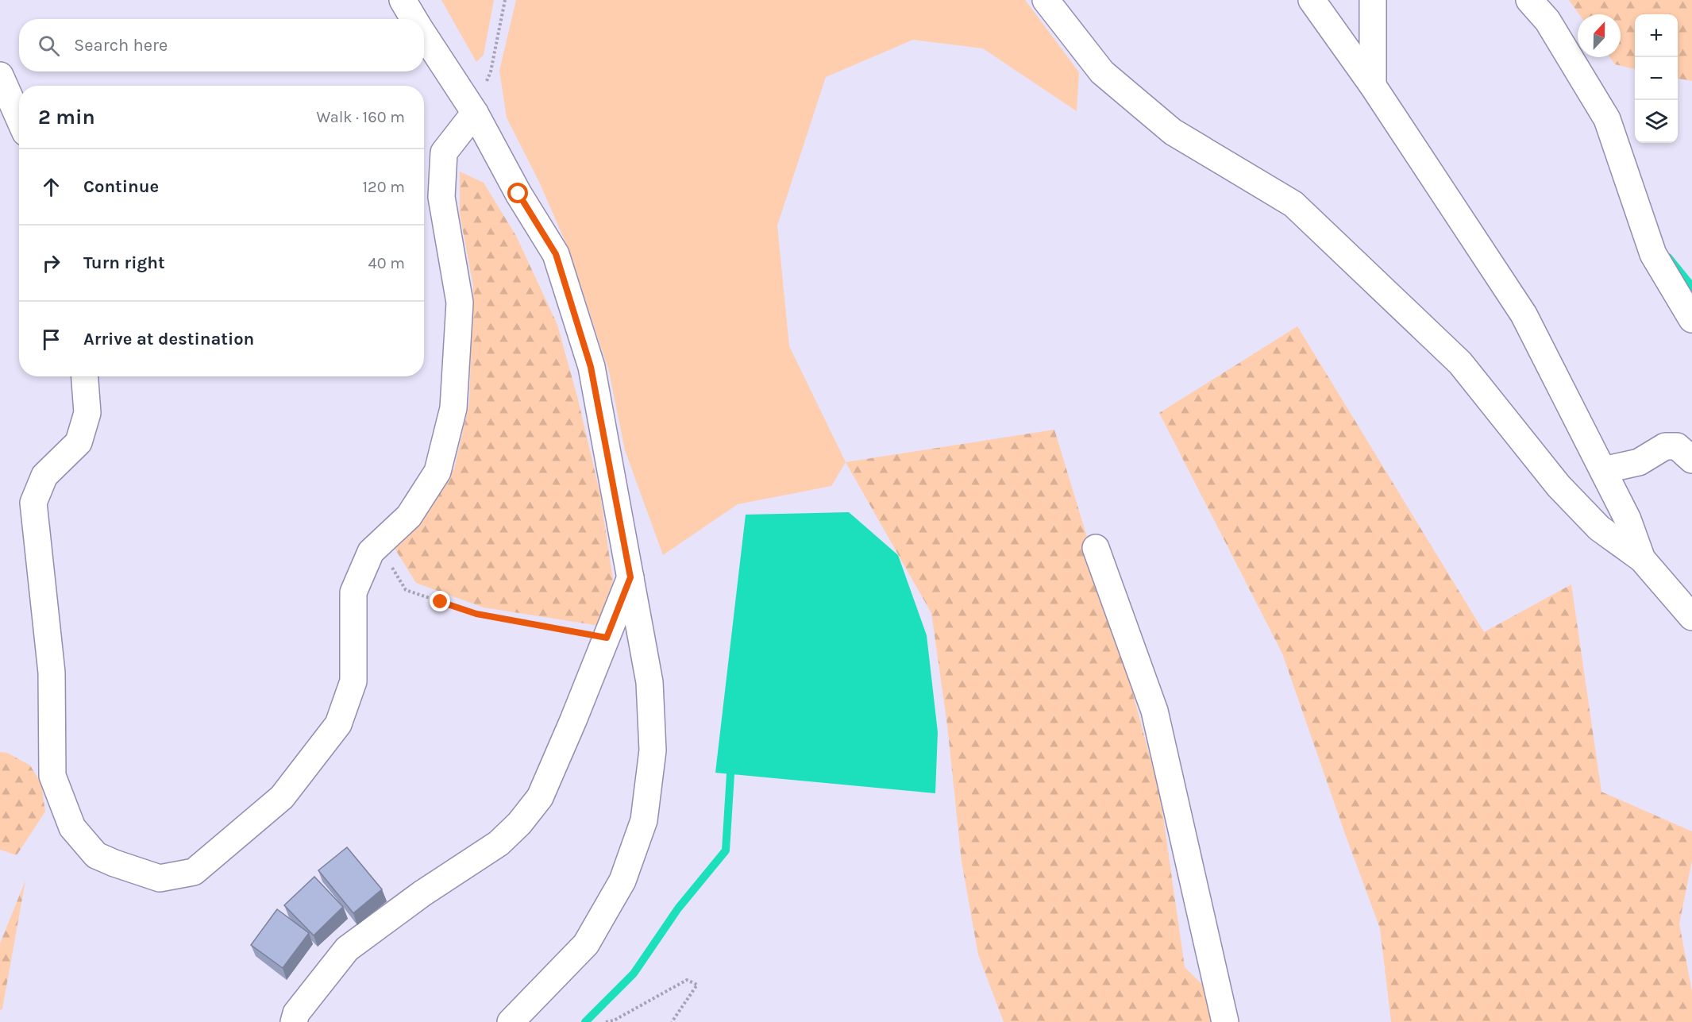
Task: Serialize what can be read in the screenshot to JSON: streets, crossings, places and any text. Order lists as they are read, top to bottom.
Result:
{
  "north": "top",
  "page": {
    "map_buttons": ["+", "−"],
    "search": "Search here",
    "heading": ["2 min", "Walk · 160 m"],
    "list": [
      ["Continue", "120 m"],
      ["Turn right", "40 m"],
      "Arrive at destination"
    ]
  }
}
